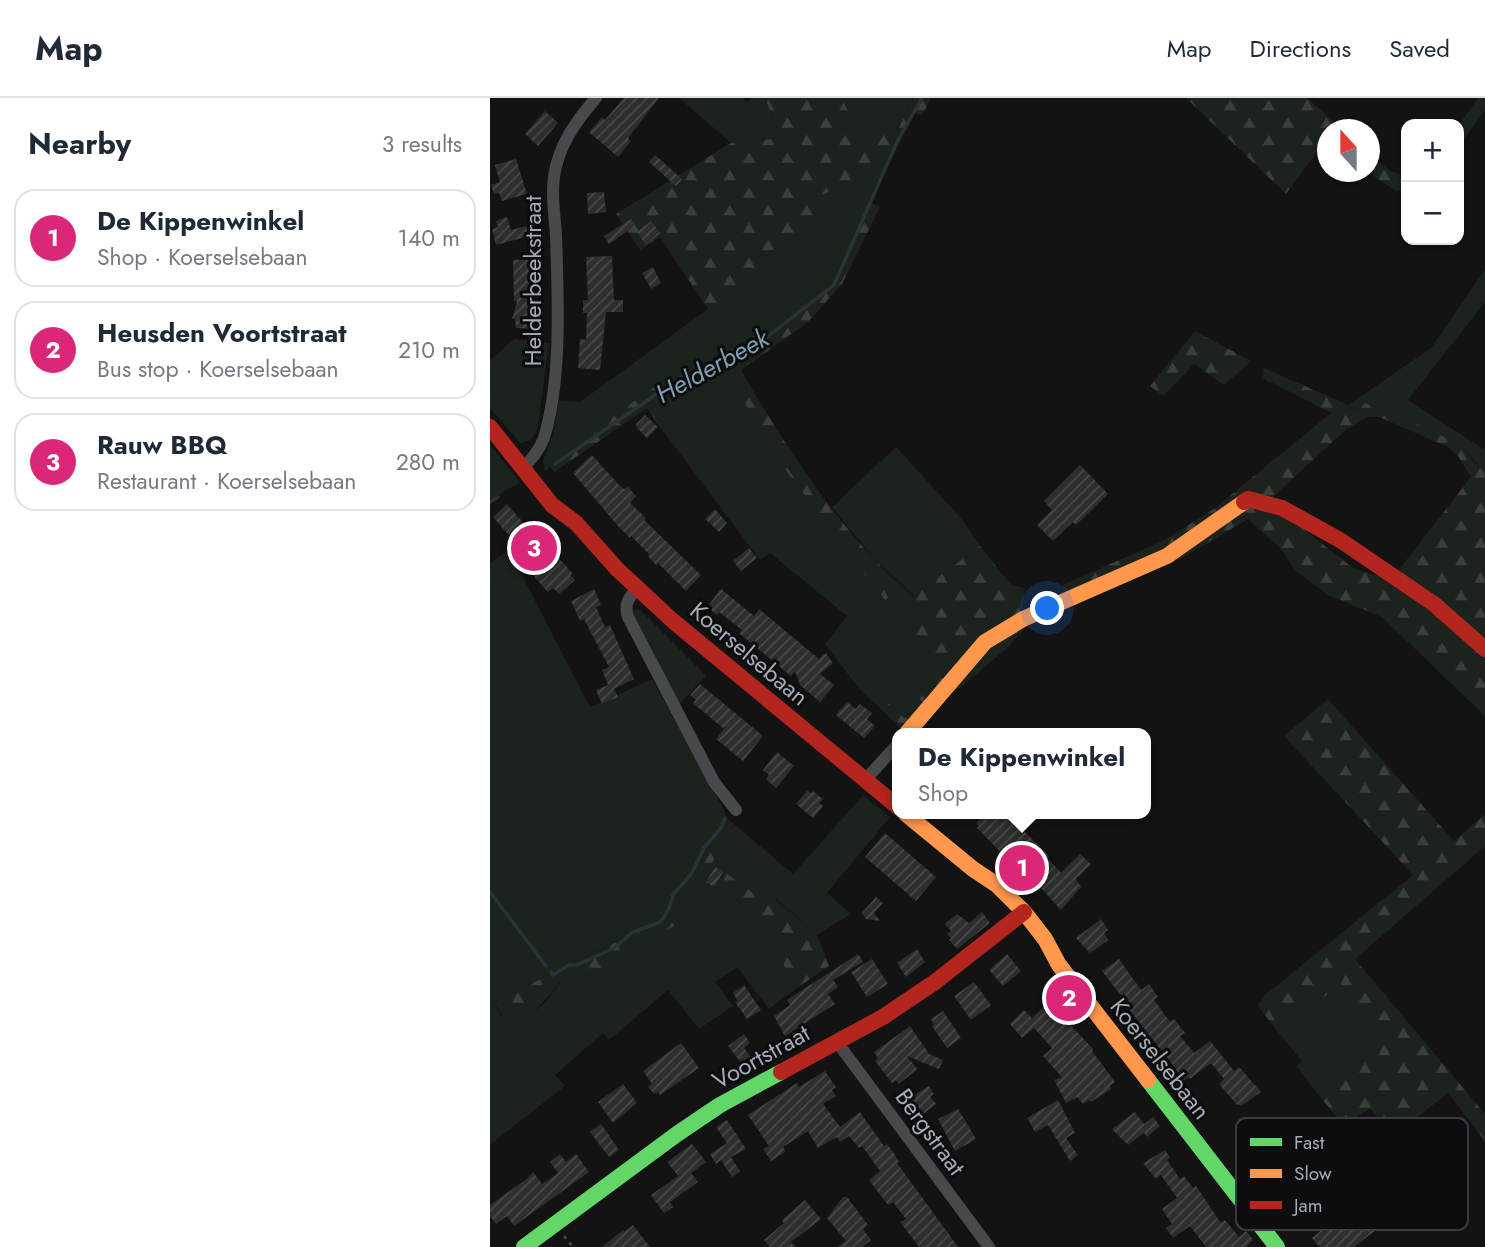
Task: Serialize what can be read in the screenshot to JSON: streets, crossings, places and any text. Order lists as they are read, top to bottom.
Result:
{
  "streets": {
    "street": [
      "Helderbeekstraat",
      "Koerselsebaan",
      "Voortstraat",
      "Bergstraat"
    ]
  },
  "crossings": [
    ["Helderbeekstraat", "Koerselsebaan"],
    ["Koerselsebaan", "Voortstraat"],
    ["Voortstraat", "Bergstraat"]
  ],
  "water": ["Helderbeek"],
  "legend": ["Fast", "Slow", "Jam"],
  "north": "top",
  "page": {
    "header": "Map",
    "nav": ["Map", "Directions", "Saved"],
    "heading": ["Nearby", "3 results"],
    "map_buttons": ["+", "−"],
    "list": [
      {
        "mark": "1",
        "name": "De Kippenwinkel",
        "note": "Shop · Koerselsebaan",
        "value": "140 m"
      },
      {
        "mark": "2",
        "name": "Heusden Voortstraat",
        "note": "Bus stop · Koerselsebaan",
        "value": "210 m"
      },
      {
        "mark": "3",
        "name": "Rauw BBQ",
        "note": "Restaurant · Koerselsebaan",
        "value": "280 m"
      }
    ],
    "pins": ["3", "1", "2"],
    "popup": ["De Kippenwinkel", "Shop"]
  }
}
